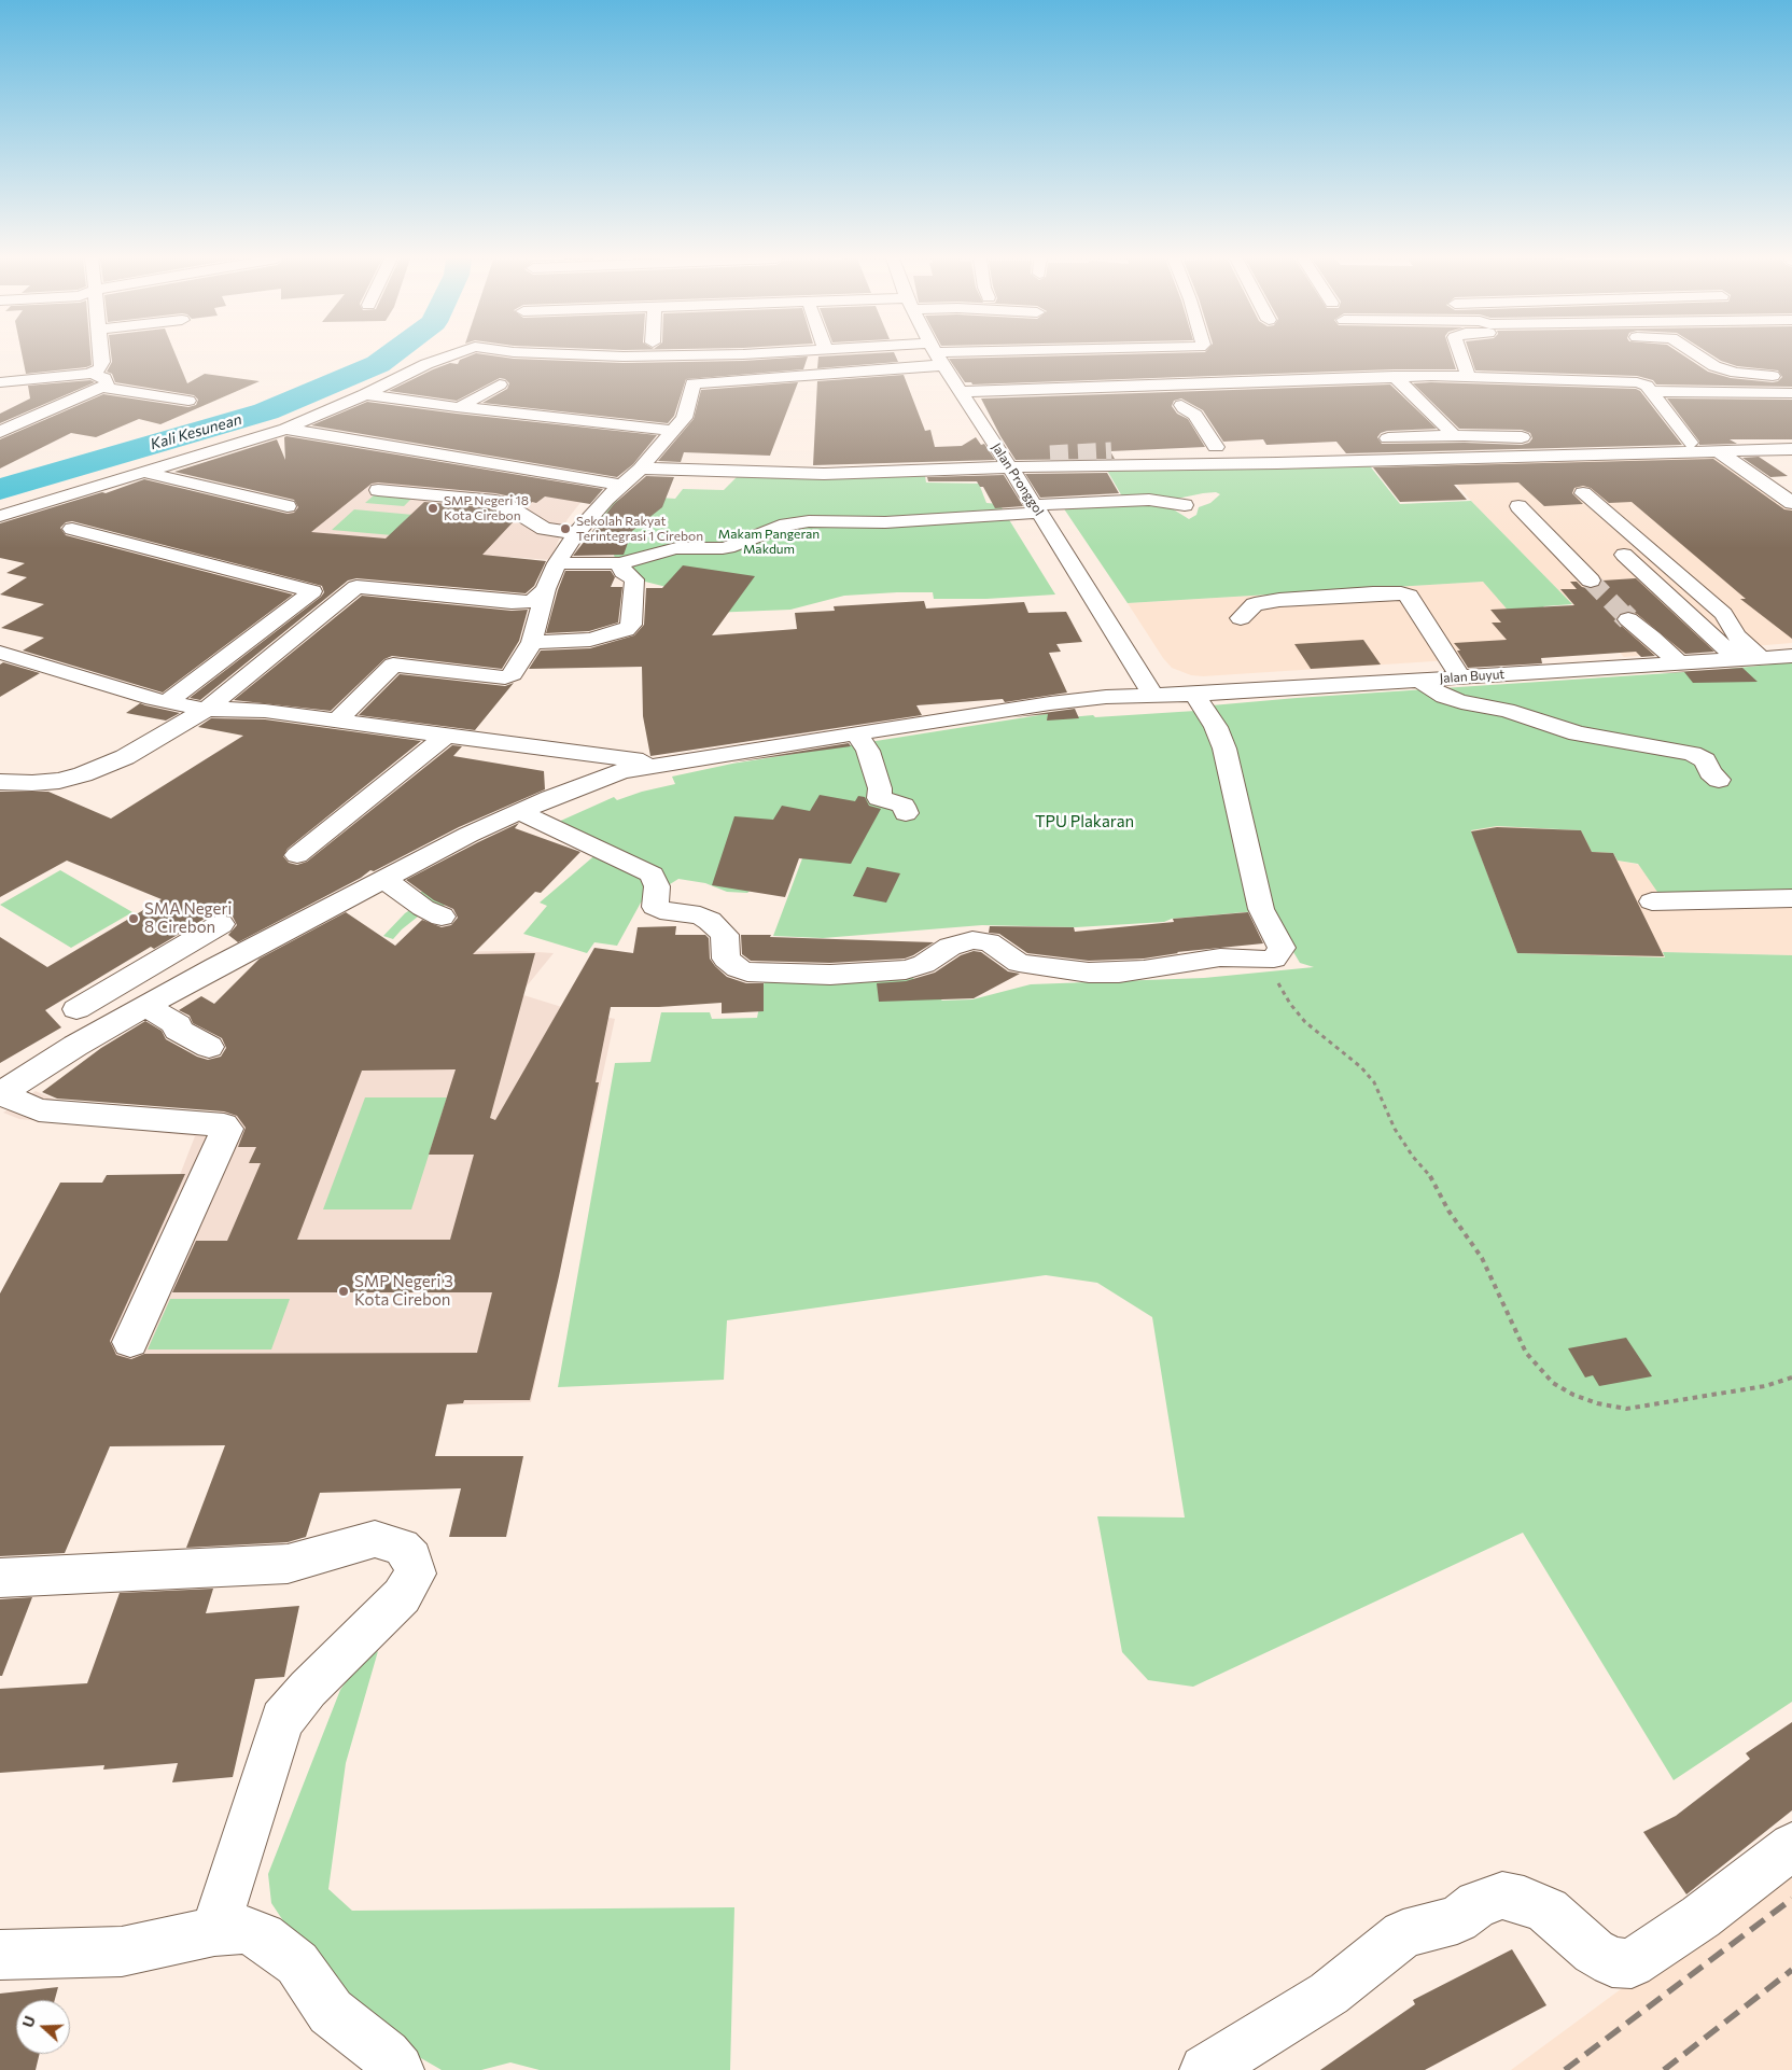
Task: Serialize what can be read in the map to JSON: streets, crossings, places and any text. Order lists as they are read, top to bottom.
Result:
{
  "streets": {
    "street": ["Jalan Pronggol", "Jalan Buyut"]
  },
  "crossings": [
    ["Jalan Pronggol", "Jalan Buyut"]
  ],
  "water": ["Kali Kesunean"],
  "parks": ["Makam Pangeran Makdum", "TPU Plakaran"],
  "places": [
    "SMP Negeri 18 Kota Cirebon",
    "Sekolah Rakyat Terintegrasi 1 Cirebon",
    "SMA Negeri 8 Cirebon",
    "SMP Negeri 3 Kota Cirebon"
  ],
  "north": "left"
}
